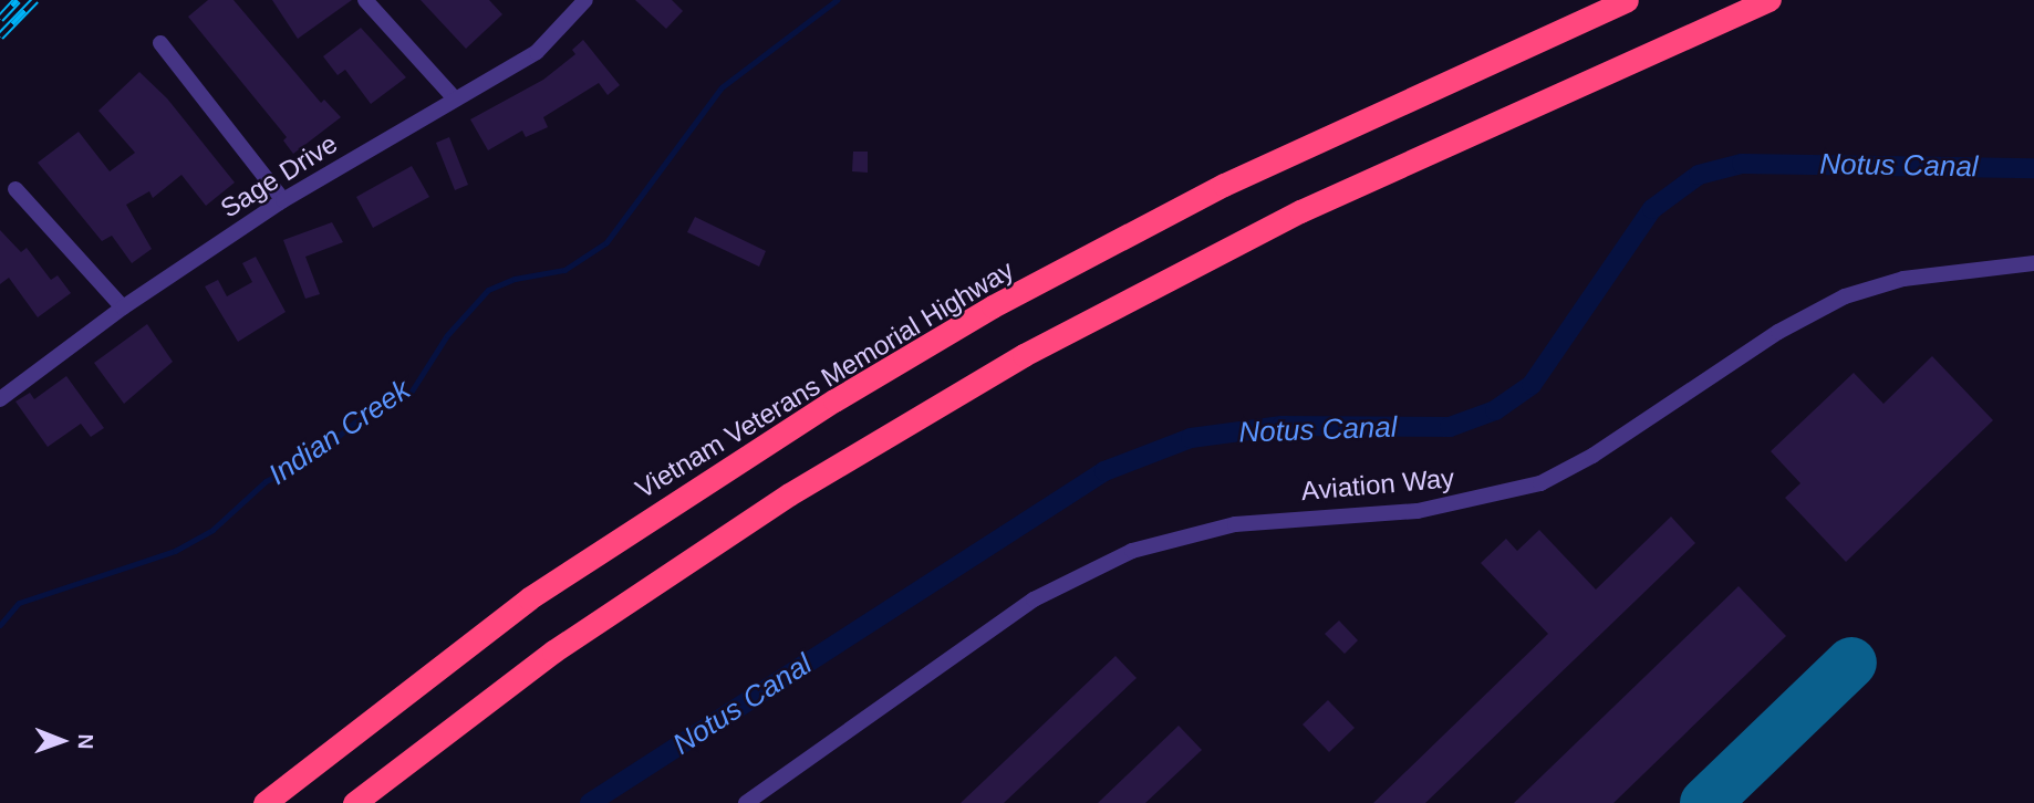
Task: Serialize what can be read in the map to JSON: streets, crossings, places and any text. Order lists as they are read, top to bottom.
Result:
{
  "streets": {
    "highway": ["Vietnam Veterans Memorial Highway"],
    "street": ["Sage Drive", "Aviation Way"]
  },
  "water": ["Notus Canal", "Indian Creek"],
  "north": "right"
}
